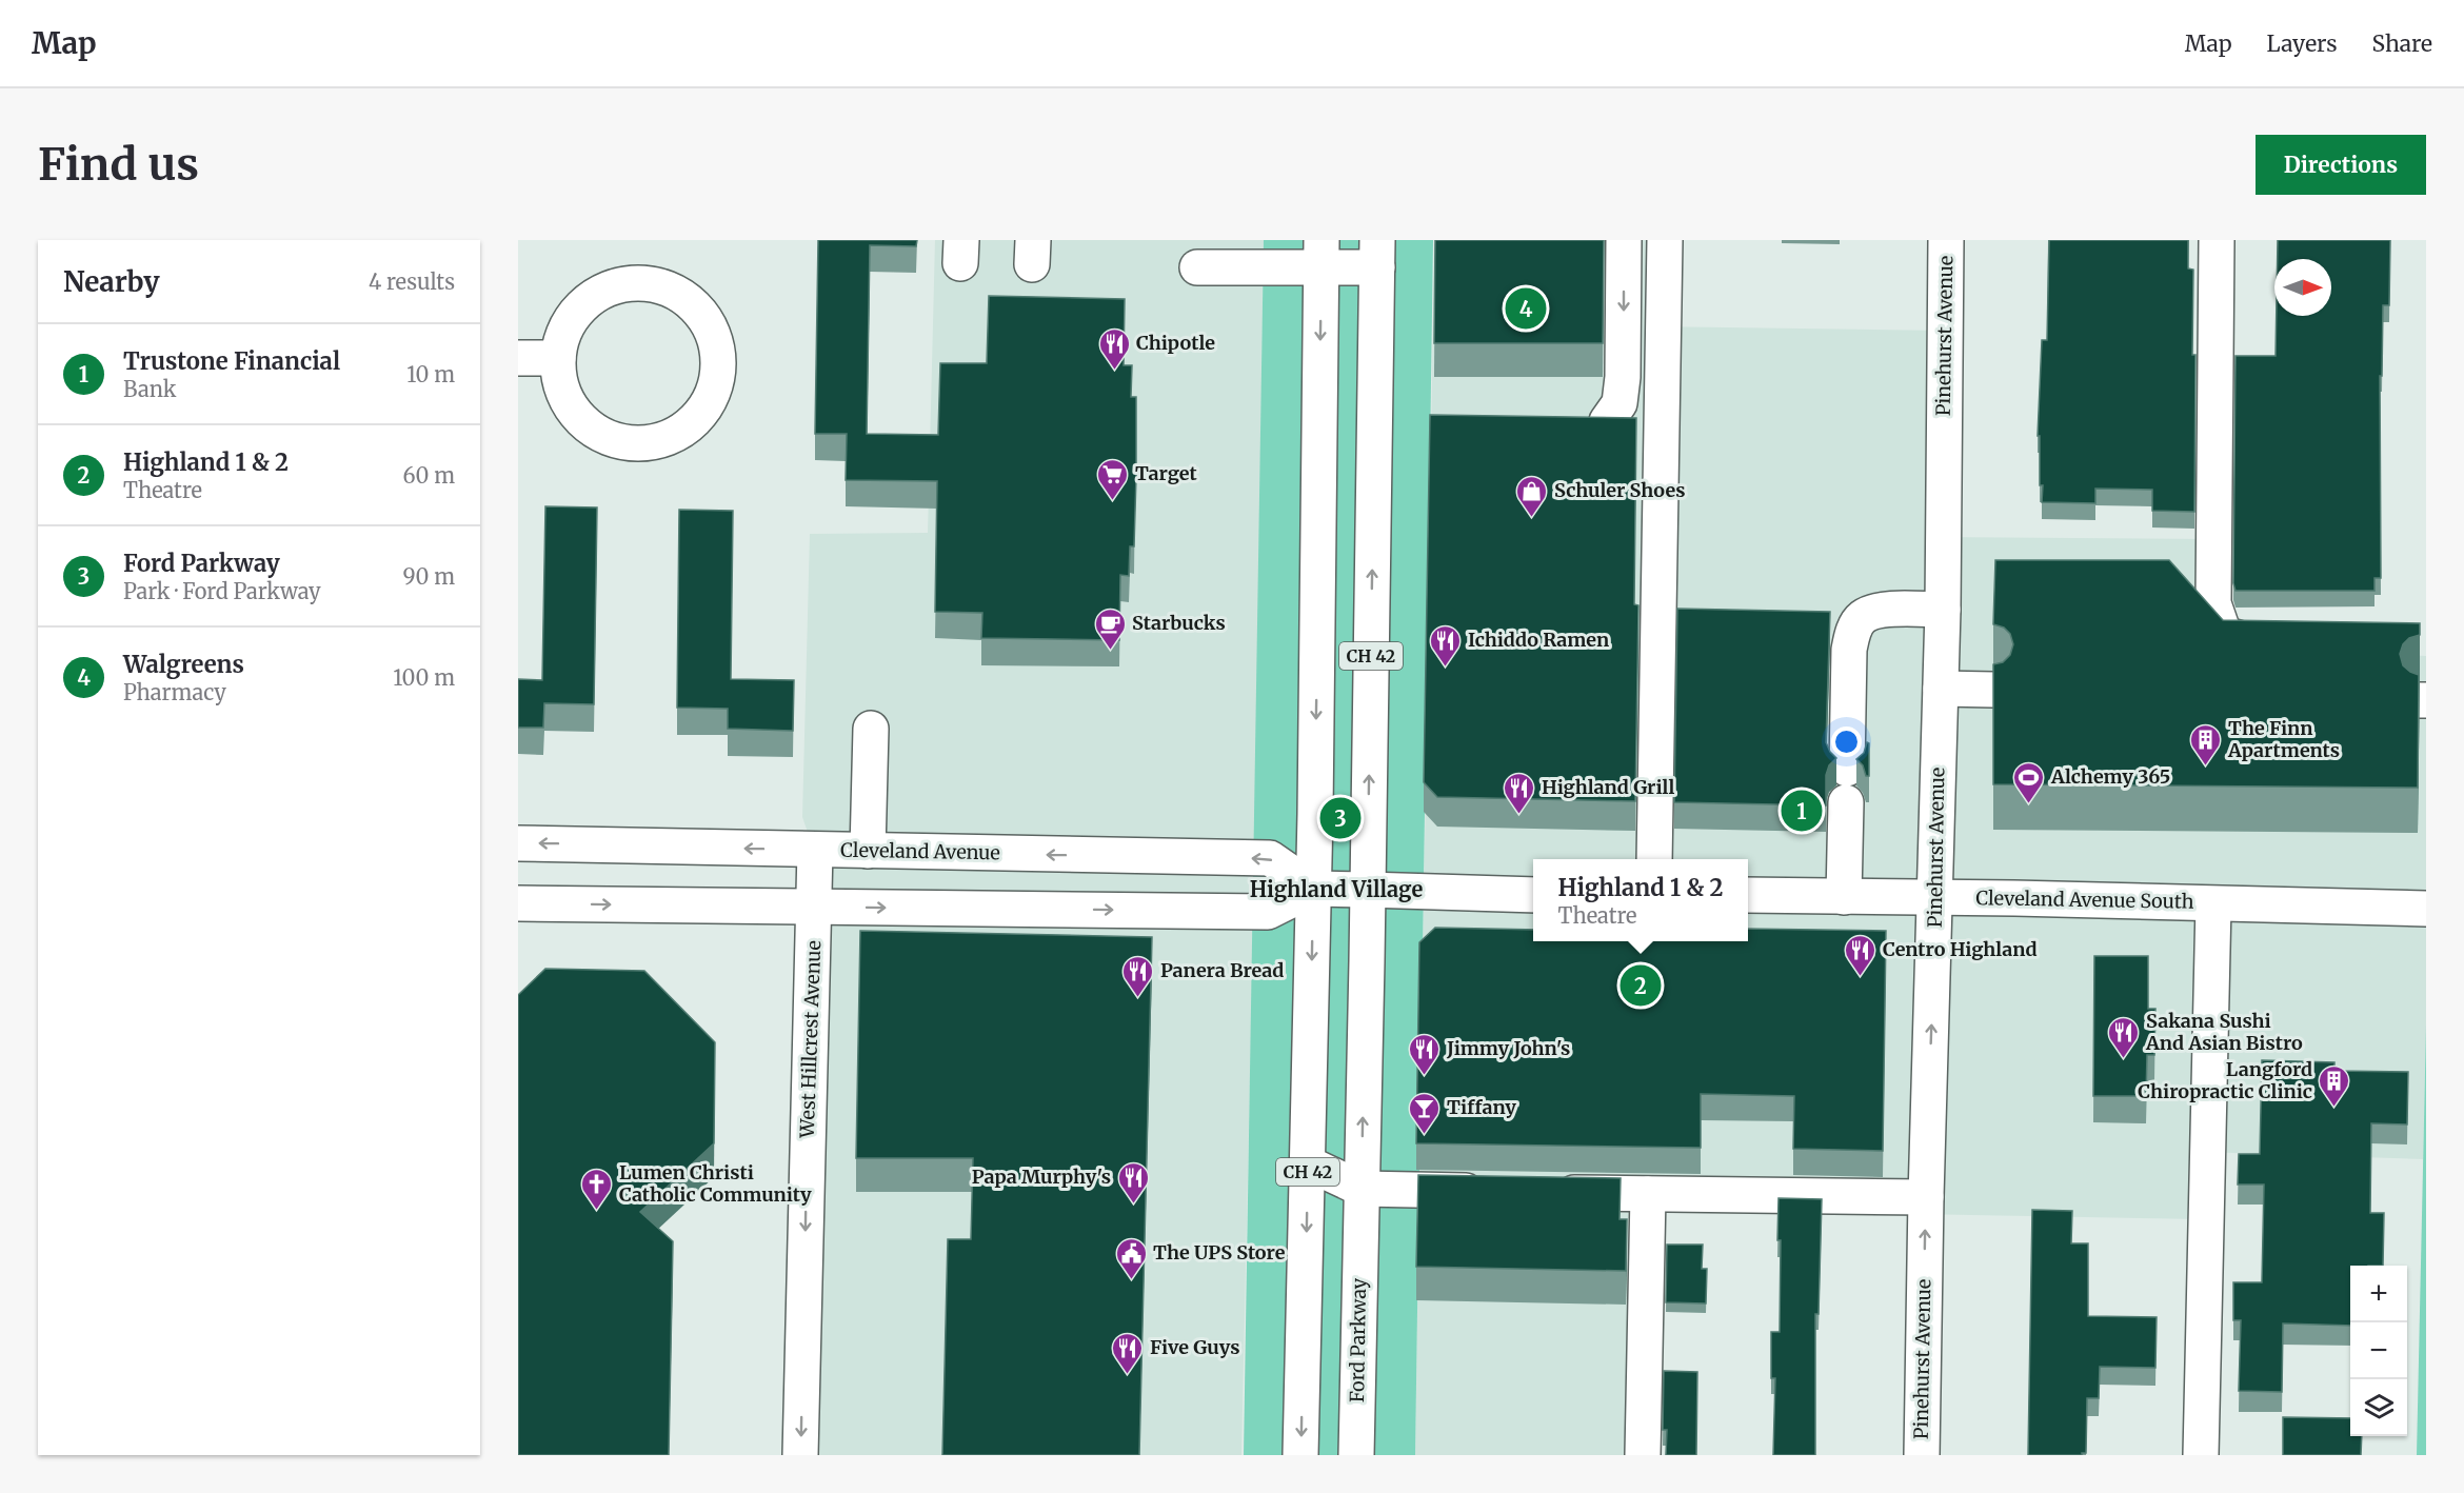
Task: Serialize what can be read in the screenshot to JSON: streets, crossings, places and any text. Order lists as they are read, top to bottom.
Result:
{
  "streets": {
    "main road": [
      "Pinehurst Avenue",
      "CH 42",
      "Cleveland Avenue",
      "Cleveland Avenue South",
      "West Hillcrest Avenue",
      "Ford Parkway"
    ]
  },
  "crossings": [
    ["Pinehurst Avenue", "Cleveland Avenue South"],
    ["CH 42", "Cleveland Avenue"],
    ["Cleveland Avenue", "West Hillcrest Avenue"]
  ],
  "one_way": ["West Hillcrest Avenue"],
  "districts": ["Highland Village"],
  "places": {
    "restaurant": [
      "Chipotle",
      "Ichiddo Ramen",
      "Highland Grill",
      "Centro Highland",
      "Panera Bread",
      "Sakana Sushi And Asian Bistro",
      "Jimmy John's",
      "Papa Murphy's",
      "Five Guys"
    ],
    "supermarket": ["Target"],
    "shop": ["Schuler Shoes"],
    "cafe": ["Starbucks"],
    "building": ["The Finn Apartments", "Langford Chiropractic Clinic"],
    "sports": ["Alchemy 365"],
    "bar": ["Tiffany"],
    "church": ["Lumen Christi Catholic Community"],
    "public building": ["The UPS Store"]
  },
  "north": "right",
  "page": {
    "header": "Map",
    "nav": ["Map", "Layers", "Share"],
    "buttons": "Directions",
    "title": "Find us",
    "heading": ["Nearby", "4 results"],
    "pins": [
      "4",
      "1",
      "3",
      "2"
    ],
    "list": [
      {
        "mark": "1",
        "name": "Trustone Financial",
        "note": "Bank",
        "value": "10 m"
      },
      {
        "mark": "2",
        "name": "Highland 1 & 2",
        "note": "Theatre",
        "value": "60 m"
      },
      {
        "mark": "3",
        "name": "Ford Parkway",
        "note": "Park · Ford Parkway",
        "value": "90 m"
      },
      {
        "mark": "4",
        "name": "Walgreens",
        "note": "Pharmacy",
        "value": "100 m"
      }
    ],
    "popup": ["Highland 1 & 2", "Theatre"],
    "map_buttons": ["+", "−"]
  }
}
